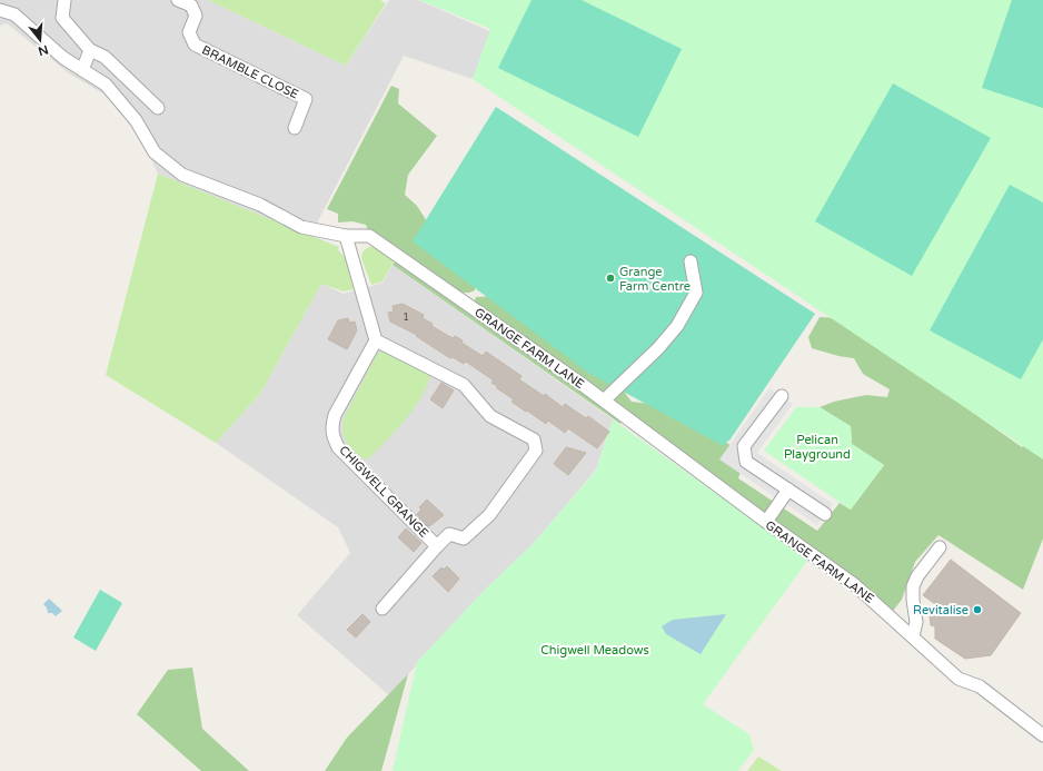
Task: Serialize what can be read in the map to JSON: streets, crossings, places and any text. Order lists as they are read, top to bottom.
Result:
{
  "streets": {
    "street": ["BRAMBLE CLOSE", "GRANGE FARM LANE", "CHIGWELL GRANGE"]
  },
  "parks": ["Pelican Playground", "Chigwell Meadows"],
  "places": ["Grange Farm Centre", "Revitalise"],
  "house_numbers": ["1"],
  "north": "bottom"
}
